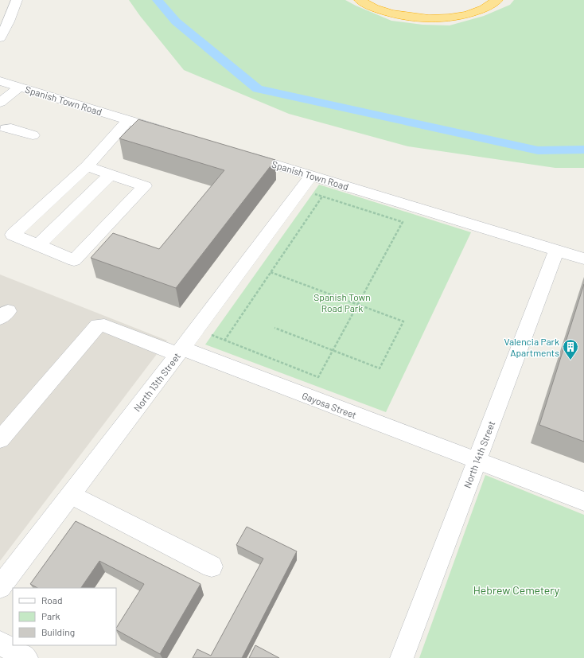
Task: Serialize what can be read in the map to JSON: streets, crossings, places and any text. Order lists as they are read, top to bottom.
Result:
{
  "streets": {
    "street": [
      "Spanish Town Road",
      "North 13th Street",
      "Gayosa Street",
      "North 14th Street"
    ]
  },
  "crossings": [
    ["Spanish Town Road", "North 13th Street"],
    ["Spanish Town Road", "North 14th Street"],
    ["North 13th Street", "Gayosa Street"],
    ["Gayosa Street", "North 14th Street"]
  ],
  "parks": ["Spanish Town Road Park", "Hebrew Cemetery"],
  "places": {
    "building": ["Valencia Park Apartments"]
  },
  "legend": ["Road", "Park", "Building"]
}
